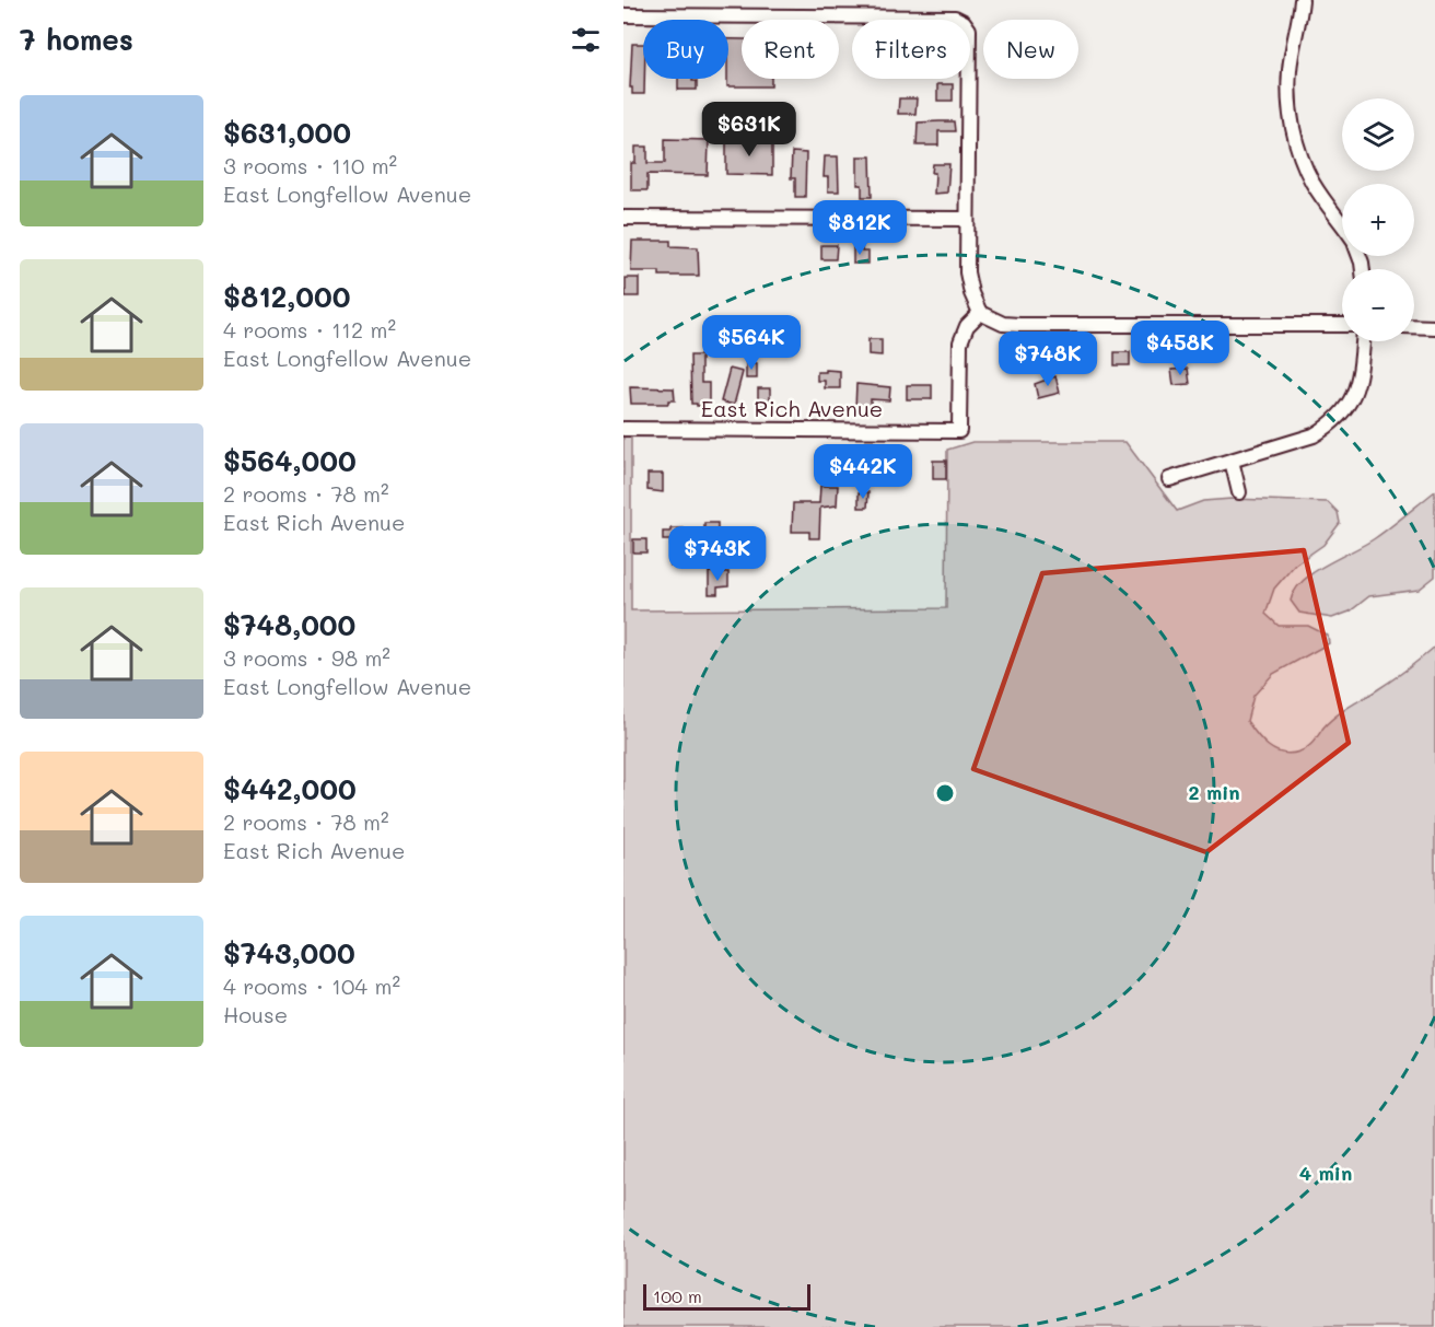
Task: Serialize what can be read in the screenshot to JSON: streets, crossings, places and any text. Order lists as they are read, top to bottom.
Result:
{
  "streets": {
    "street": ["East Rich Avenue"]
  },
  "scale_bar": "100 m",
  "page": {
    "heading": "7 homes",
    "chip": [
      "Buy",
      "Rent",
      "Filters",
      "New"
    ],
    "list": [
      {
        "name": "$631,000",
        "note": "3 rooms · 110 m² · East Longfellow Avenue"
      },
      {
        "name": "$812,000",
        "note": "4 rooms · 112 m² · East Longfellow Avenue"
      },
      {
        "name": "$564,000",
        "note": "2 rooms · 78 m² · East Rich Avenue"
      },
      {
        "name": "$748,000",
        "note": "3 rooms · 98 m² · East Longfellow Avenue"
      },
      {
        "name": "$442,000",
        "note": "2 rooms · 78 m² · East Rich Avenue"
      },
      {
        "name": "$743,000",
        "note": "4 rooms · 104 m² · House"
      }
    ],
    "map_buttons": ["+", "−"],
    "price": [
      "$631K",
      "$812K",
      "$564K",
      "$458K",
      "$748K",
      "$442K",
      "$743K"
    ],
    "scale": "100 m"
  },
  "rings": ["2 min", "4 min"]
}
